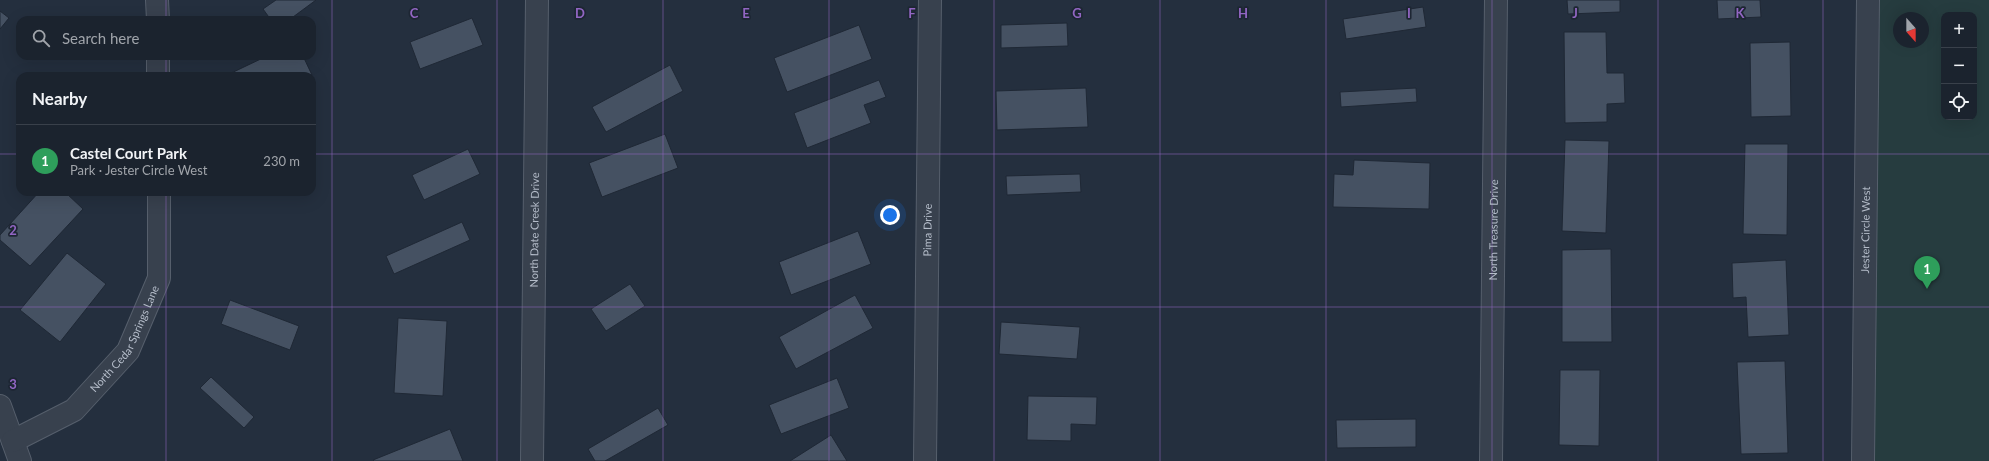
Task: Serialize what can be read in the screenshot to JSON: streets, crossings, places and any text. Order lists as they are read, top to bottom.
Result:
{
  "streets": {
    "street": [
      "North Date Creek Drive",
      "Pima Drive",
      "North Treasure Drive",
      "Jester Circle West",
      "North Cedar Springs Lane"
    ]
  },
  "north": "bottom",
  "page": {
    "map_buttons": ["+", "−"],
    "search": "Search here",
    "heading": "Nearby",
    "list": [
      {
        "mark": "1",
        "name": "Castel Court Park",
        "note": "Park · Jester Circle West",
        "value": "230 m"
      }
    ],
    "pins": "1"
  },
  "grid": {
    "columns": [
      "C",
      "D",
      "E",
      "F",
      "G",
      "H",
      "I",
      "J",
      "K"
    ],
    "rows": ["2", "3"]
  }
}
